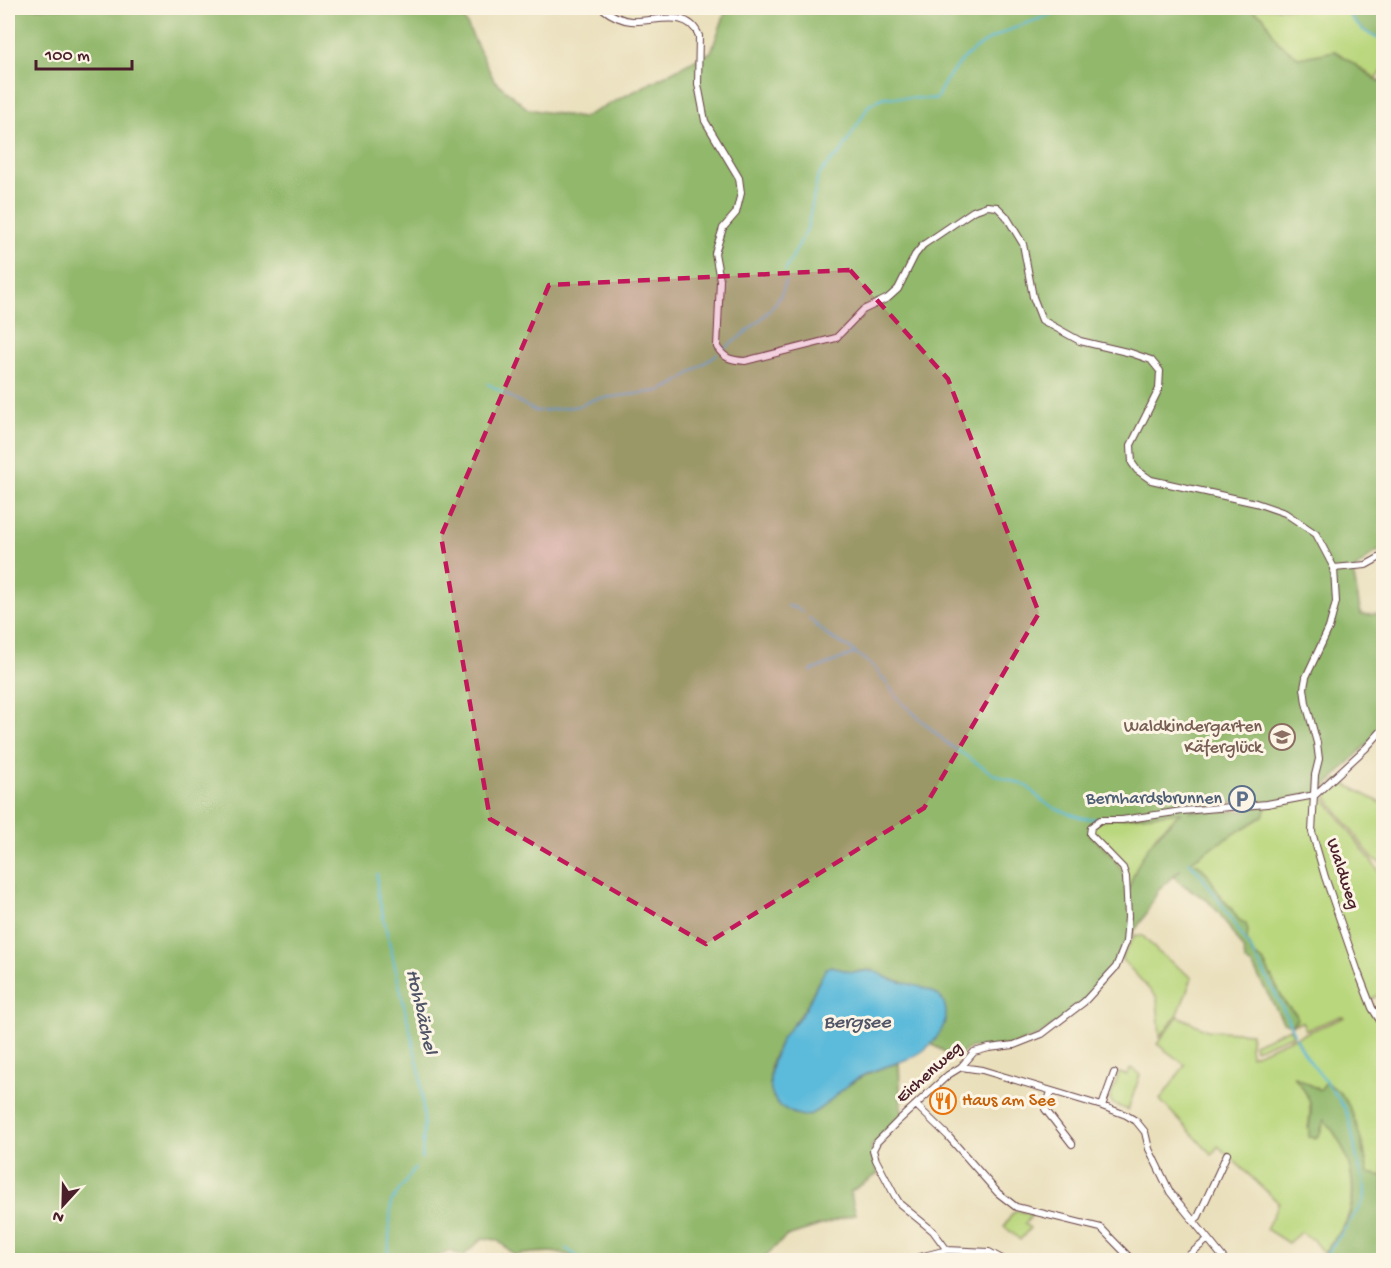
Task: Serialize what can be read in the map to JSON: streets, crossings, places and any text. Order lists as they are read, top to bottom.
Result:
{
  "streets": {
    "street": ["Waldweg", "Eichenweg"]
  },
  "crossings": [
    ["Waldweg", "Eichenweg"]
  ],
  "water": ["Hohbächel", "Bergsee"],
  "places": {
    "school or university": ["Waldkindergarten Käferglück"],
    "parking": ["Bernhardsbrunnen"],
    "restaurant": ["Haus am See"]
  },
  "scale_bar": "100 m",
  "north": "bottom"
}
